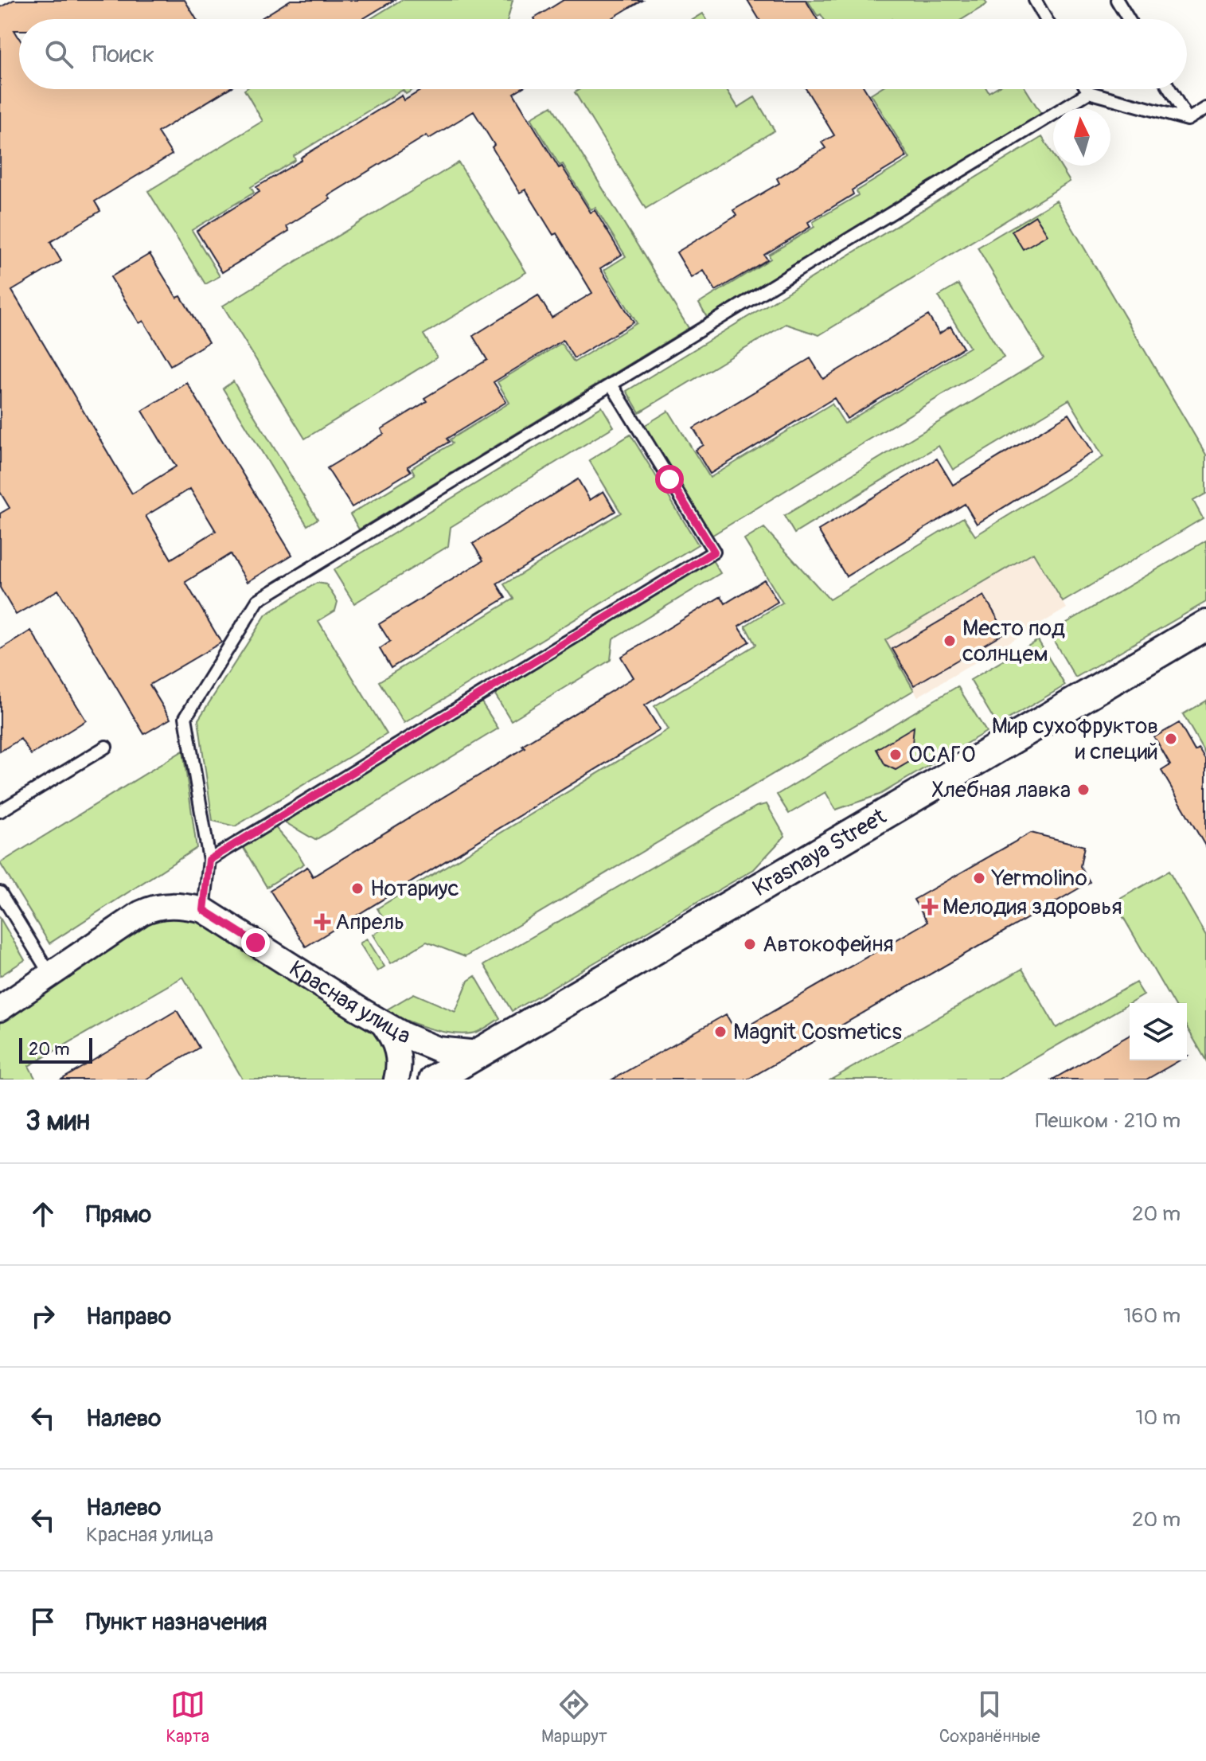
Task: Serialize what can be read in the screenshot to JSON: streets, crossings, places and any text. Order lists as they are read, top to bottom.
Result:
{
  "streets": {
    "street": ["Krasnaya Street", "Красная улица"]
  },
  "crossings": [
    ["Krasnaya Street", "Красная улица"]
  ],
  "places": {
    "other": [
      "Место под солнцем",
      "Мир сухофруктов и специй",
      "ОСАГО",
      "Хлебная лавка",
      "Yermolino",
      "Нотариус",
      "Автокофейня",
      "Magnit Cosmetics"
    ],
    "health": ["Мелодия здоровья", "Апрель"]
  },
  "scale_bar": "20 m",
  "north": "top",
  "page": {
    "search": "Поиск",
    "scale": "20 m",
    "heading": ["3 мин", "Пешком · 210 m"],
    "list": [
      ["Прямо", "20 m"],
      ["Направо", "160 m"],
      ["Налево", "10 m"],
      ["Налево", "Красная улица", "20 m"],
      "Пункт назначения"
    ],
    "nav": ["Карта", "Маршрут", "Сохранённые"]
  }
}
